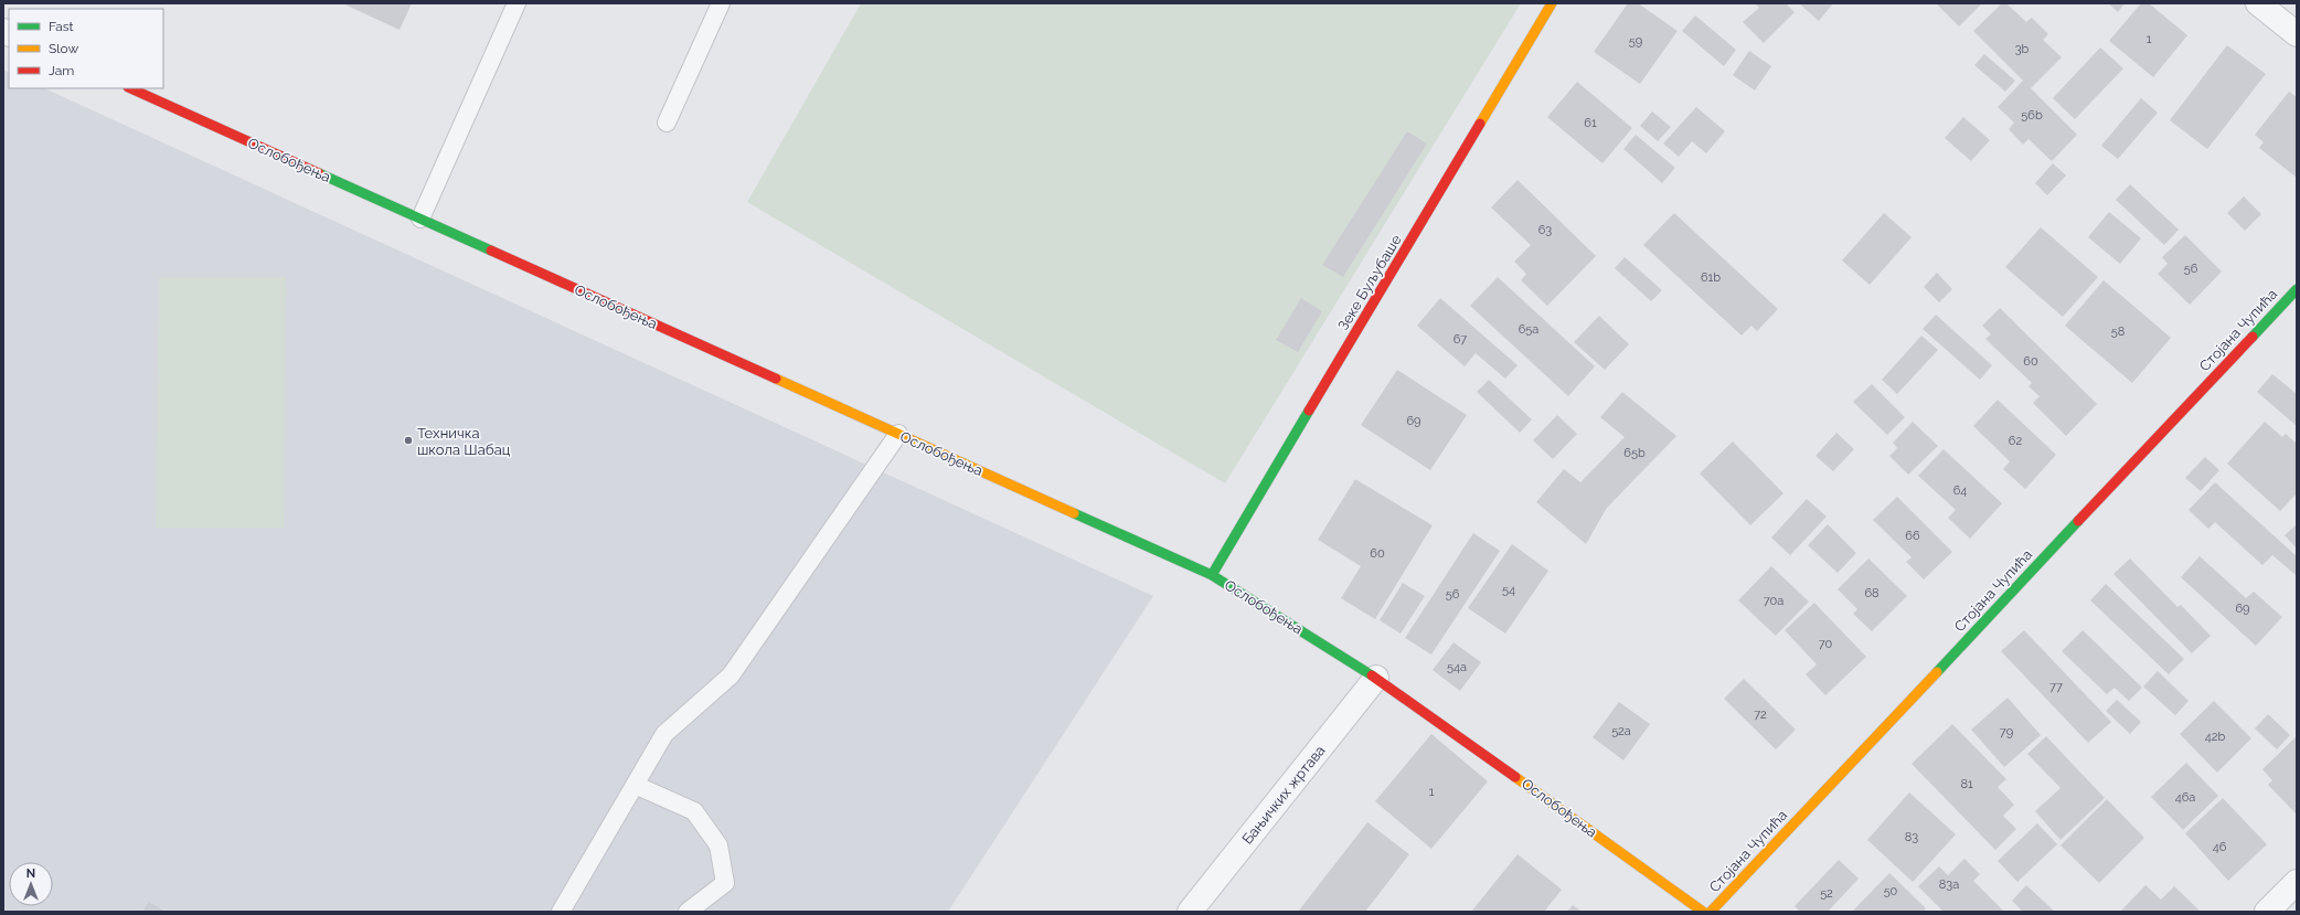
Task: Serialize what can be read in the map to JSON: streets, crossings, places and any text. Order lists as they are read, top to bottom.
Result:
{
  "streets": {
    "street": [
      "Ослобођења",
      "Зеке Буљубаше",
      "Стојана Чупића",
      "Бањичких жртава"
    ]
  },
  "crossings": [
    ["Ослобођења", "Зеке Буљубаше"],
    ["Ослобођења", "Бањичких жртава"]
  ],
  "places": ["Техничка школа Шабац"],
  "house_numbers": [
    "1",
    "59",
    "3b",
    "56b",
    "61",
    "63",
    "56",
    "61b",
    "65a",
    "58",
    "67",
    "60",
    "69",
    "62",
    "65b",
    "64",
    "66",
    "60",
    "54",
    "68",
    "56",
    "70a",
    "69",
    "70",
    "54a",
    "77",
    "72",
    "52a",
    "79",
    "42b",
    "81",
    "1",
    "46a",
    "83",
    "46",
    "83a",
    "50",
    "52"
  ],
  "legend": ["Fast", "Slow", "Jam"],
  "north": "top"
}
